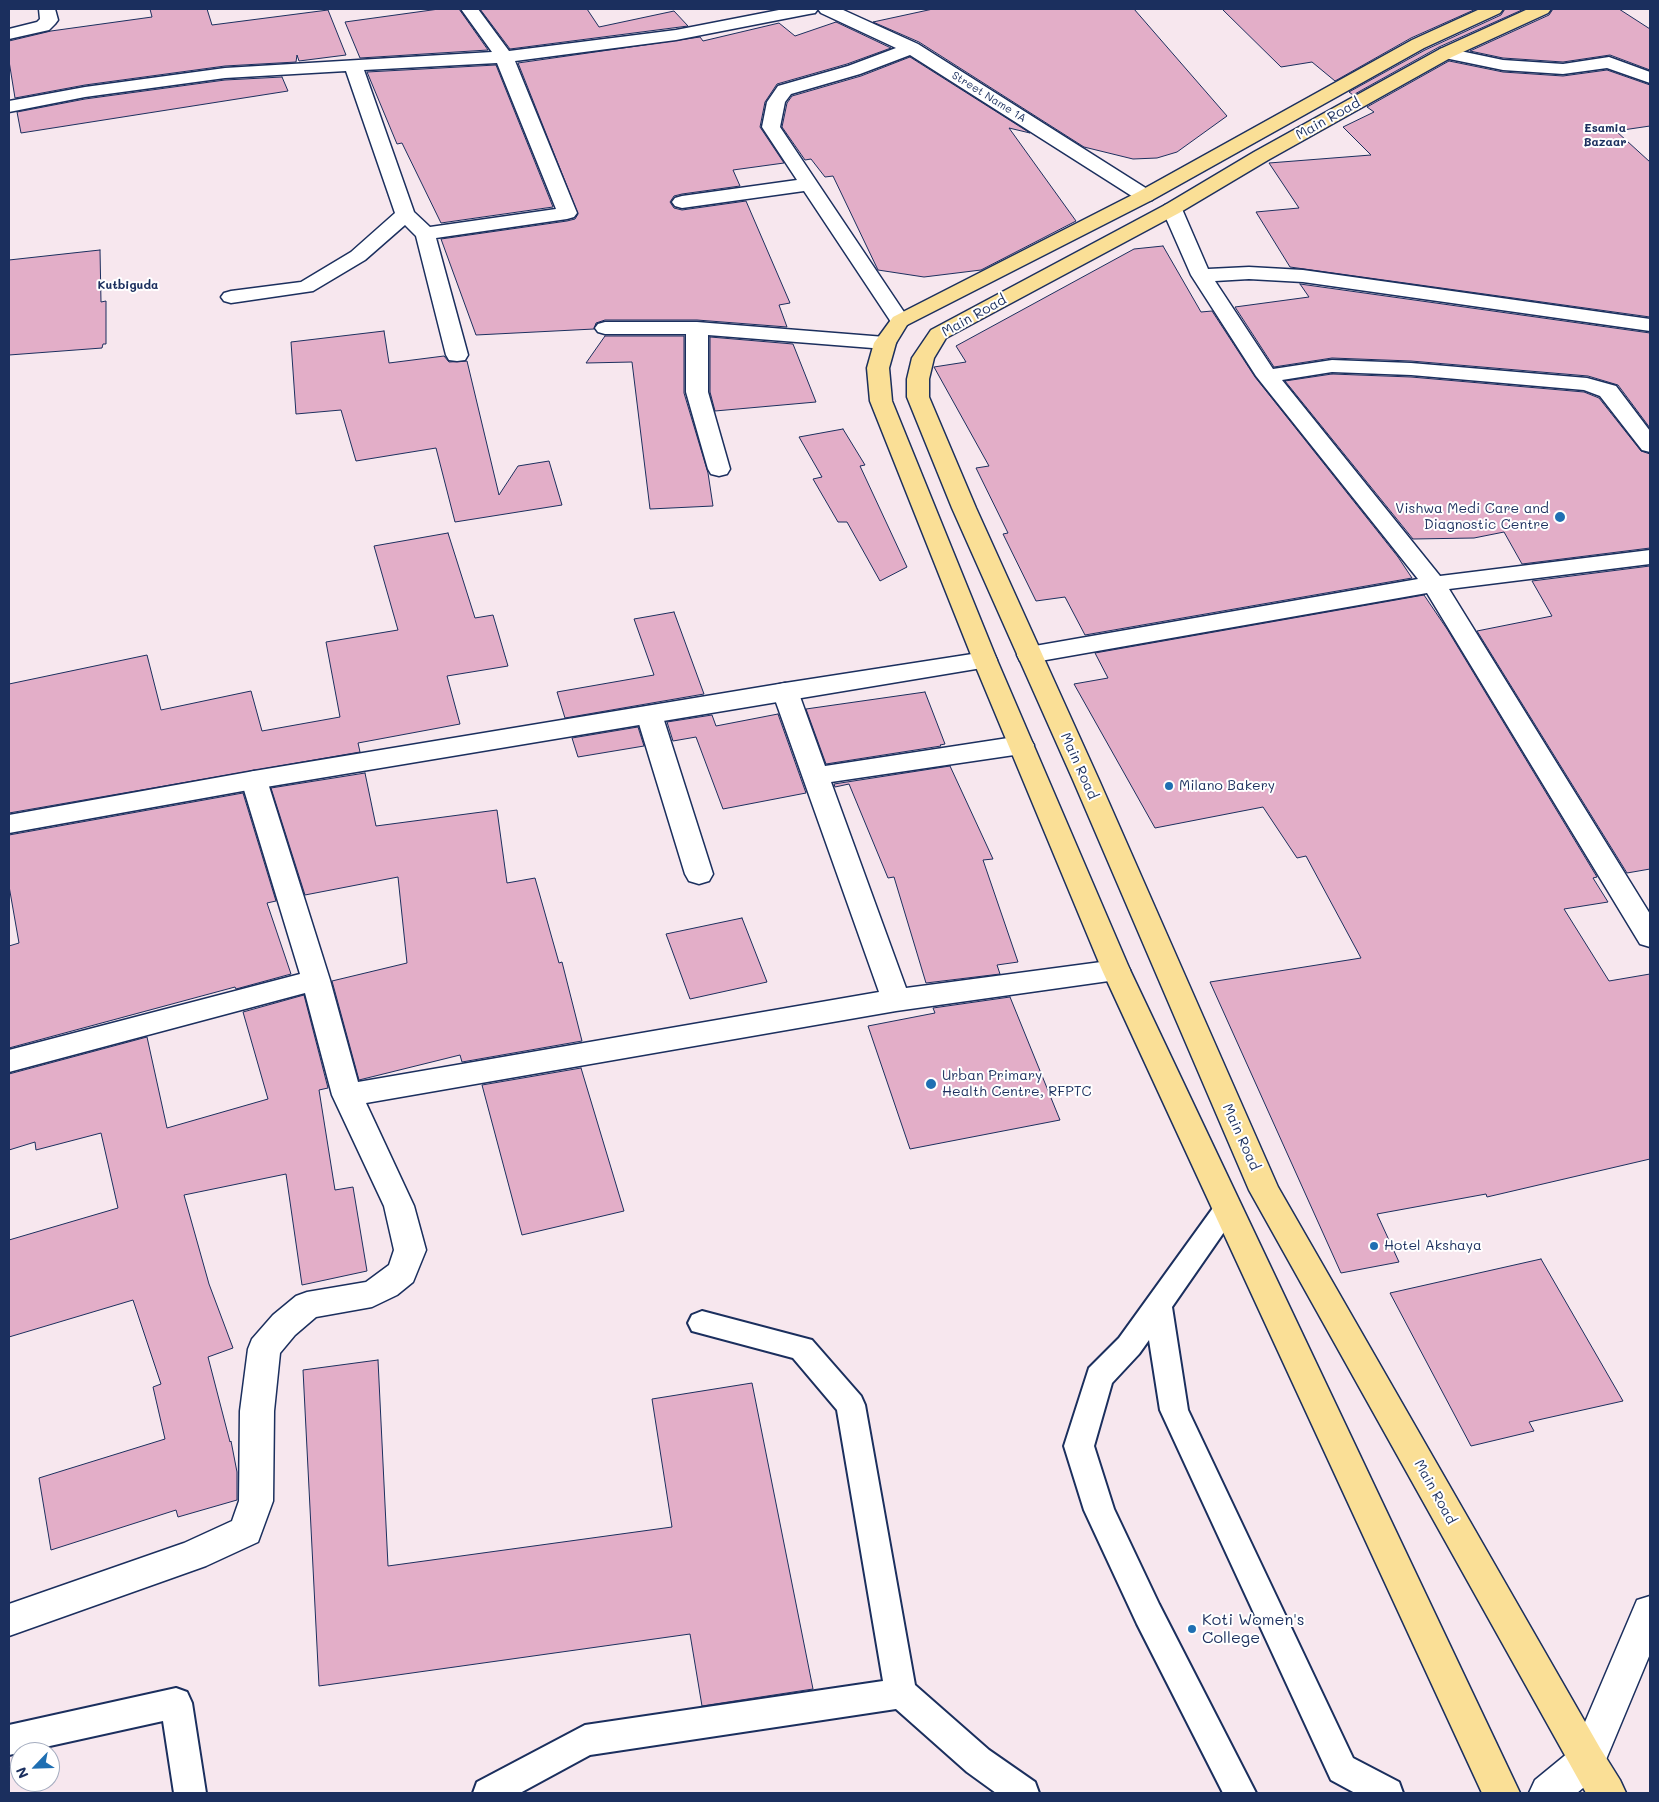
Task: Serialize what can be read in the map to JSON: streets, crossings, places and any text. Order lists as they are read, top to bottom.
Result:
{
  "streets": {
    "main road": ["Main Road"],
    "street": ["Street Name 1A"]
  },
  "crossings": [
    ["Street Name 1A", "Main Road"]
  ],
  "districts": ["Esamia Bazaar", "Kutbiguda"],
  "places": [
    "Vishwa Medi Care and Diagnostic Centre",
    "Milano Bakery",
    "Urban Primary Health Centre, RFPTC",
    "Hotel Akshaya",
    "Koti Women's College"
  ],
  "north": "bottom left"
}
